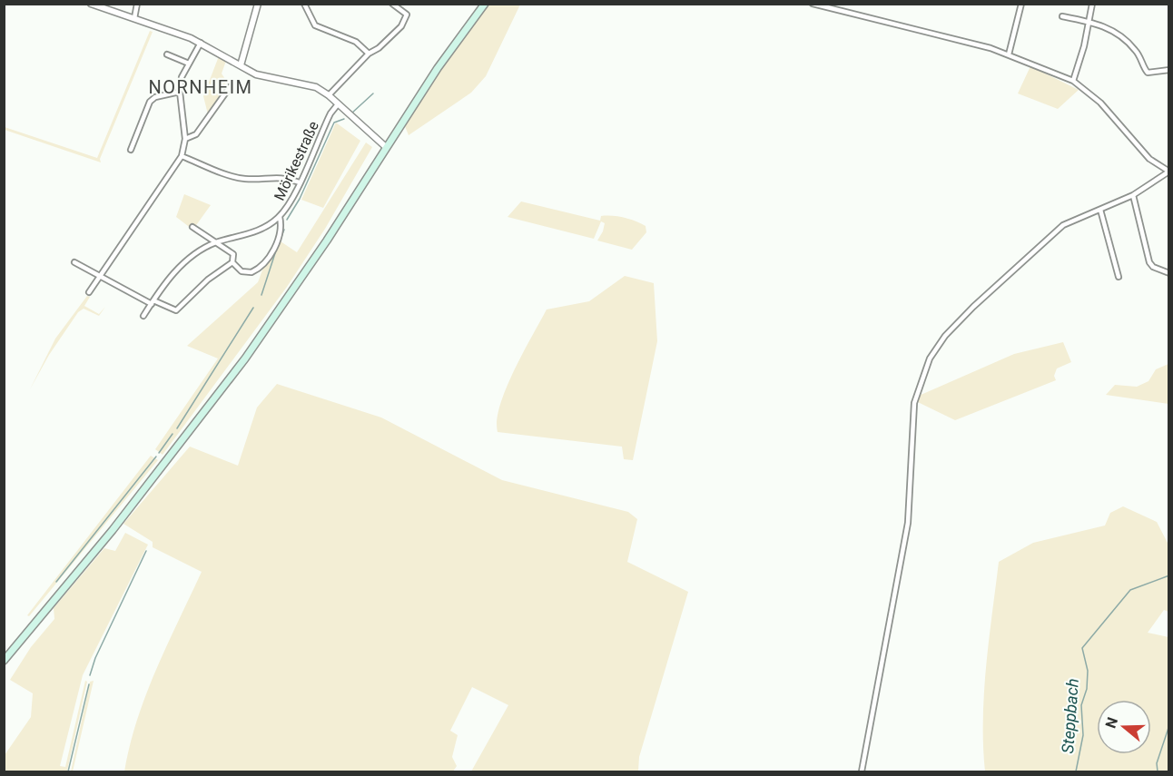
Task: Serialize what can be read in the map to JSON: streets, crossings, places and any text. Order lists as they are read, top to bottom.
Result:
{
  "streets": {
    "street": ["Mörikestraße"]
  },
  "districts": ["NORNHEIM"],
  "water": ["Steppbach"],
  "north": "left"
}
